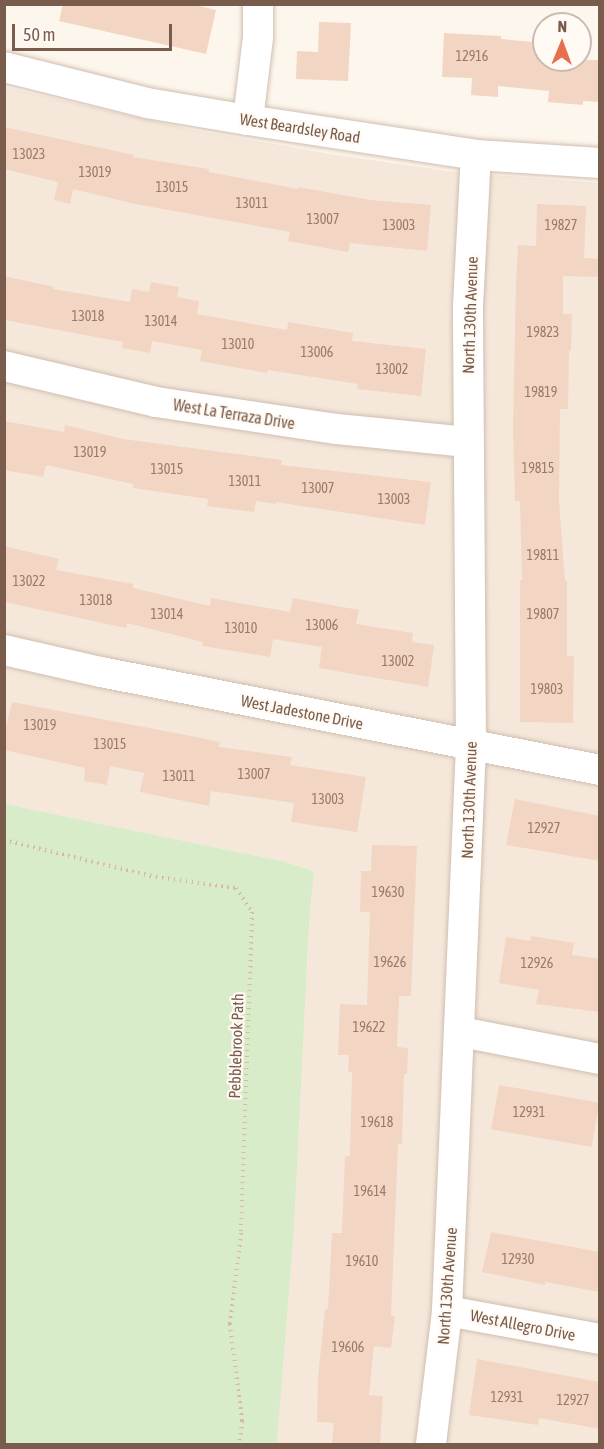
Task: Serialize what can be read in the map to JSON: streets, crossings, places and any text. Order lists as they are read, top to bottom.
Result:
{
  "streets": {
    "street": [
      "West Beardsley Road",
      "North 130th Avenue",
      "West La Terraza Drive",
      "West Jadestone Drive",
      "West Allegro Drive"
    ],
    "path": ["Pebblebrook Path"]
  },
  "crossings": [
    ["West Beardsley Road", "North 130th Avenue"],
    ["North 130th Avenue", "West La Terraza Drive"],
    ["North 130th Avenue", "West Jadestone Drive"],
    ["North 130th Avenue", "West Allegro Drive"]
  ],
  "house_numbers": [
    "12916",
    "13023",
    "13019",
    "13015",
    "13011",
    "13007",
    "13003",
    "19827",
    "13018",
    "13014",
    "19823",
    "13010",
    "13006",
    "13002",
    "19819",
    "13019",
    "19815",
    "13015",
    "13011",
    "13007",
    "13003",
    "19811",
    "13022",
    "13018",
    "13014",
    "19807",
    "13006",
    "13010",
    "13002",
    "19803",
    "13019",
    "13015",
    "13007",
    "13011",
    "13003",
    "12927",
    "19630",
    "19626",
    "12926",
    "19622",
    "12931",
    "19618",
    "19614",
    "12930",
    "19610",
    "19606",
    "12931",
    "12927"
  ],
  "scale_bar": "50 m",
  "north": "top"
}
